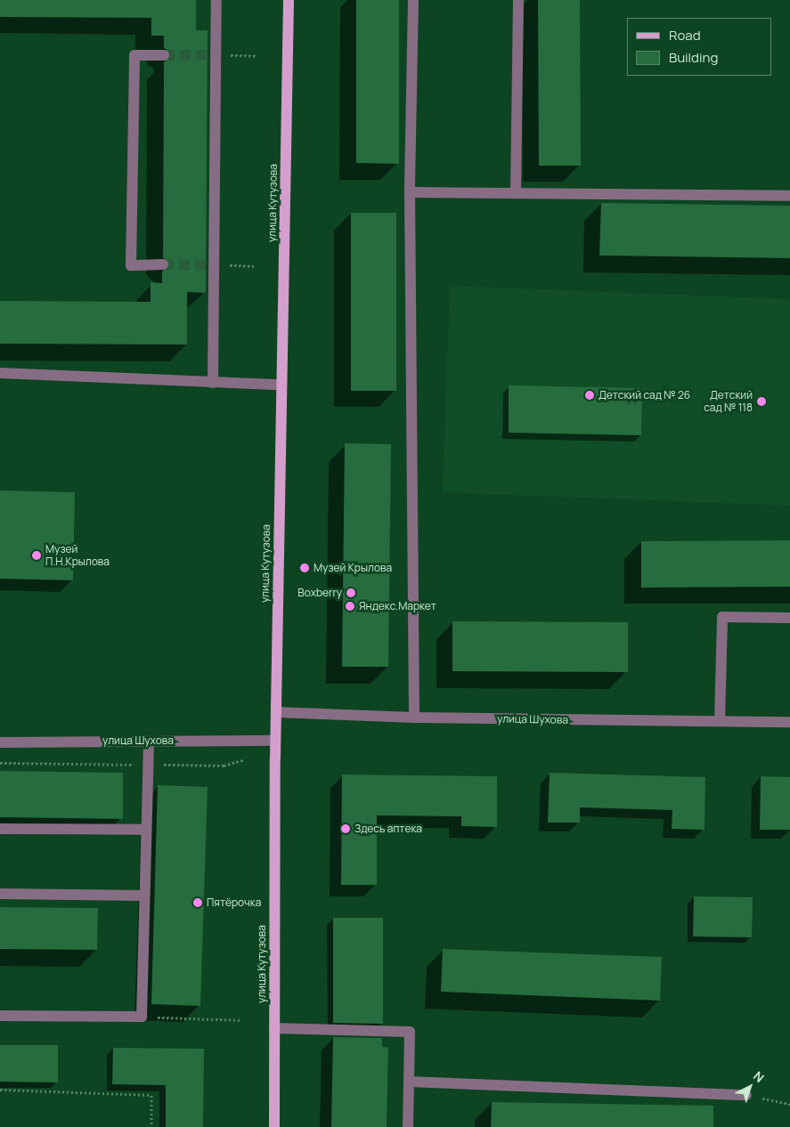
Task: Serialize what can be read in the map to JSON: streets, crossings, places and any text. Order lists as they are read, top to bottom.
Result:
{
  "streets": {
    "main road": ["улица Кутузова"],
    "street": ["улица Шухова"]
  },
  "crossings": [
    ["улица Кутузова", "улица Шухова"]
  ],
  "places": [
    "Детский сад № 26",
    "Детский сад № 118",
    "Музей П.Н.Крылова",
    "Музей Крылова",
    "Boxberry",
    "Яндекс.Маркет",
    "Здесь аптека",
    "Пятёрочка"
  ],
  "legend": ["Road", "Building"],
  "north": "top right"
}
